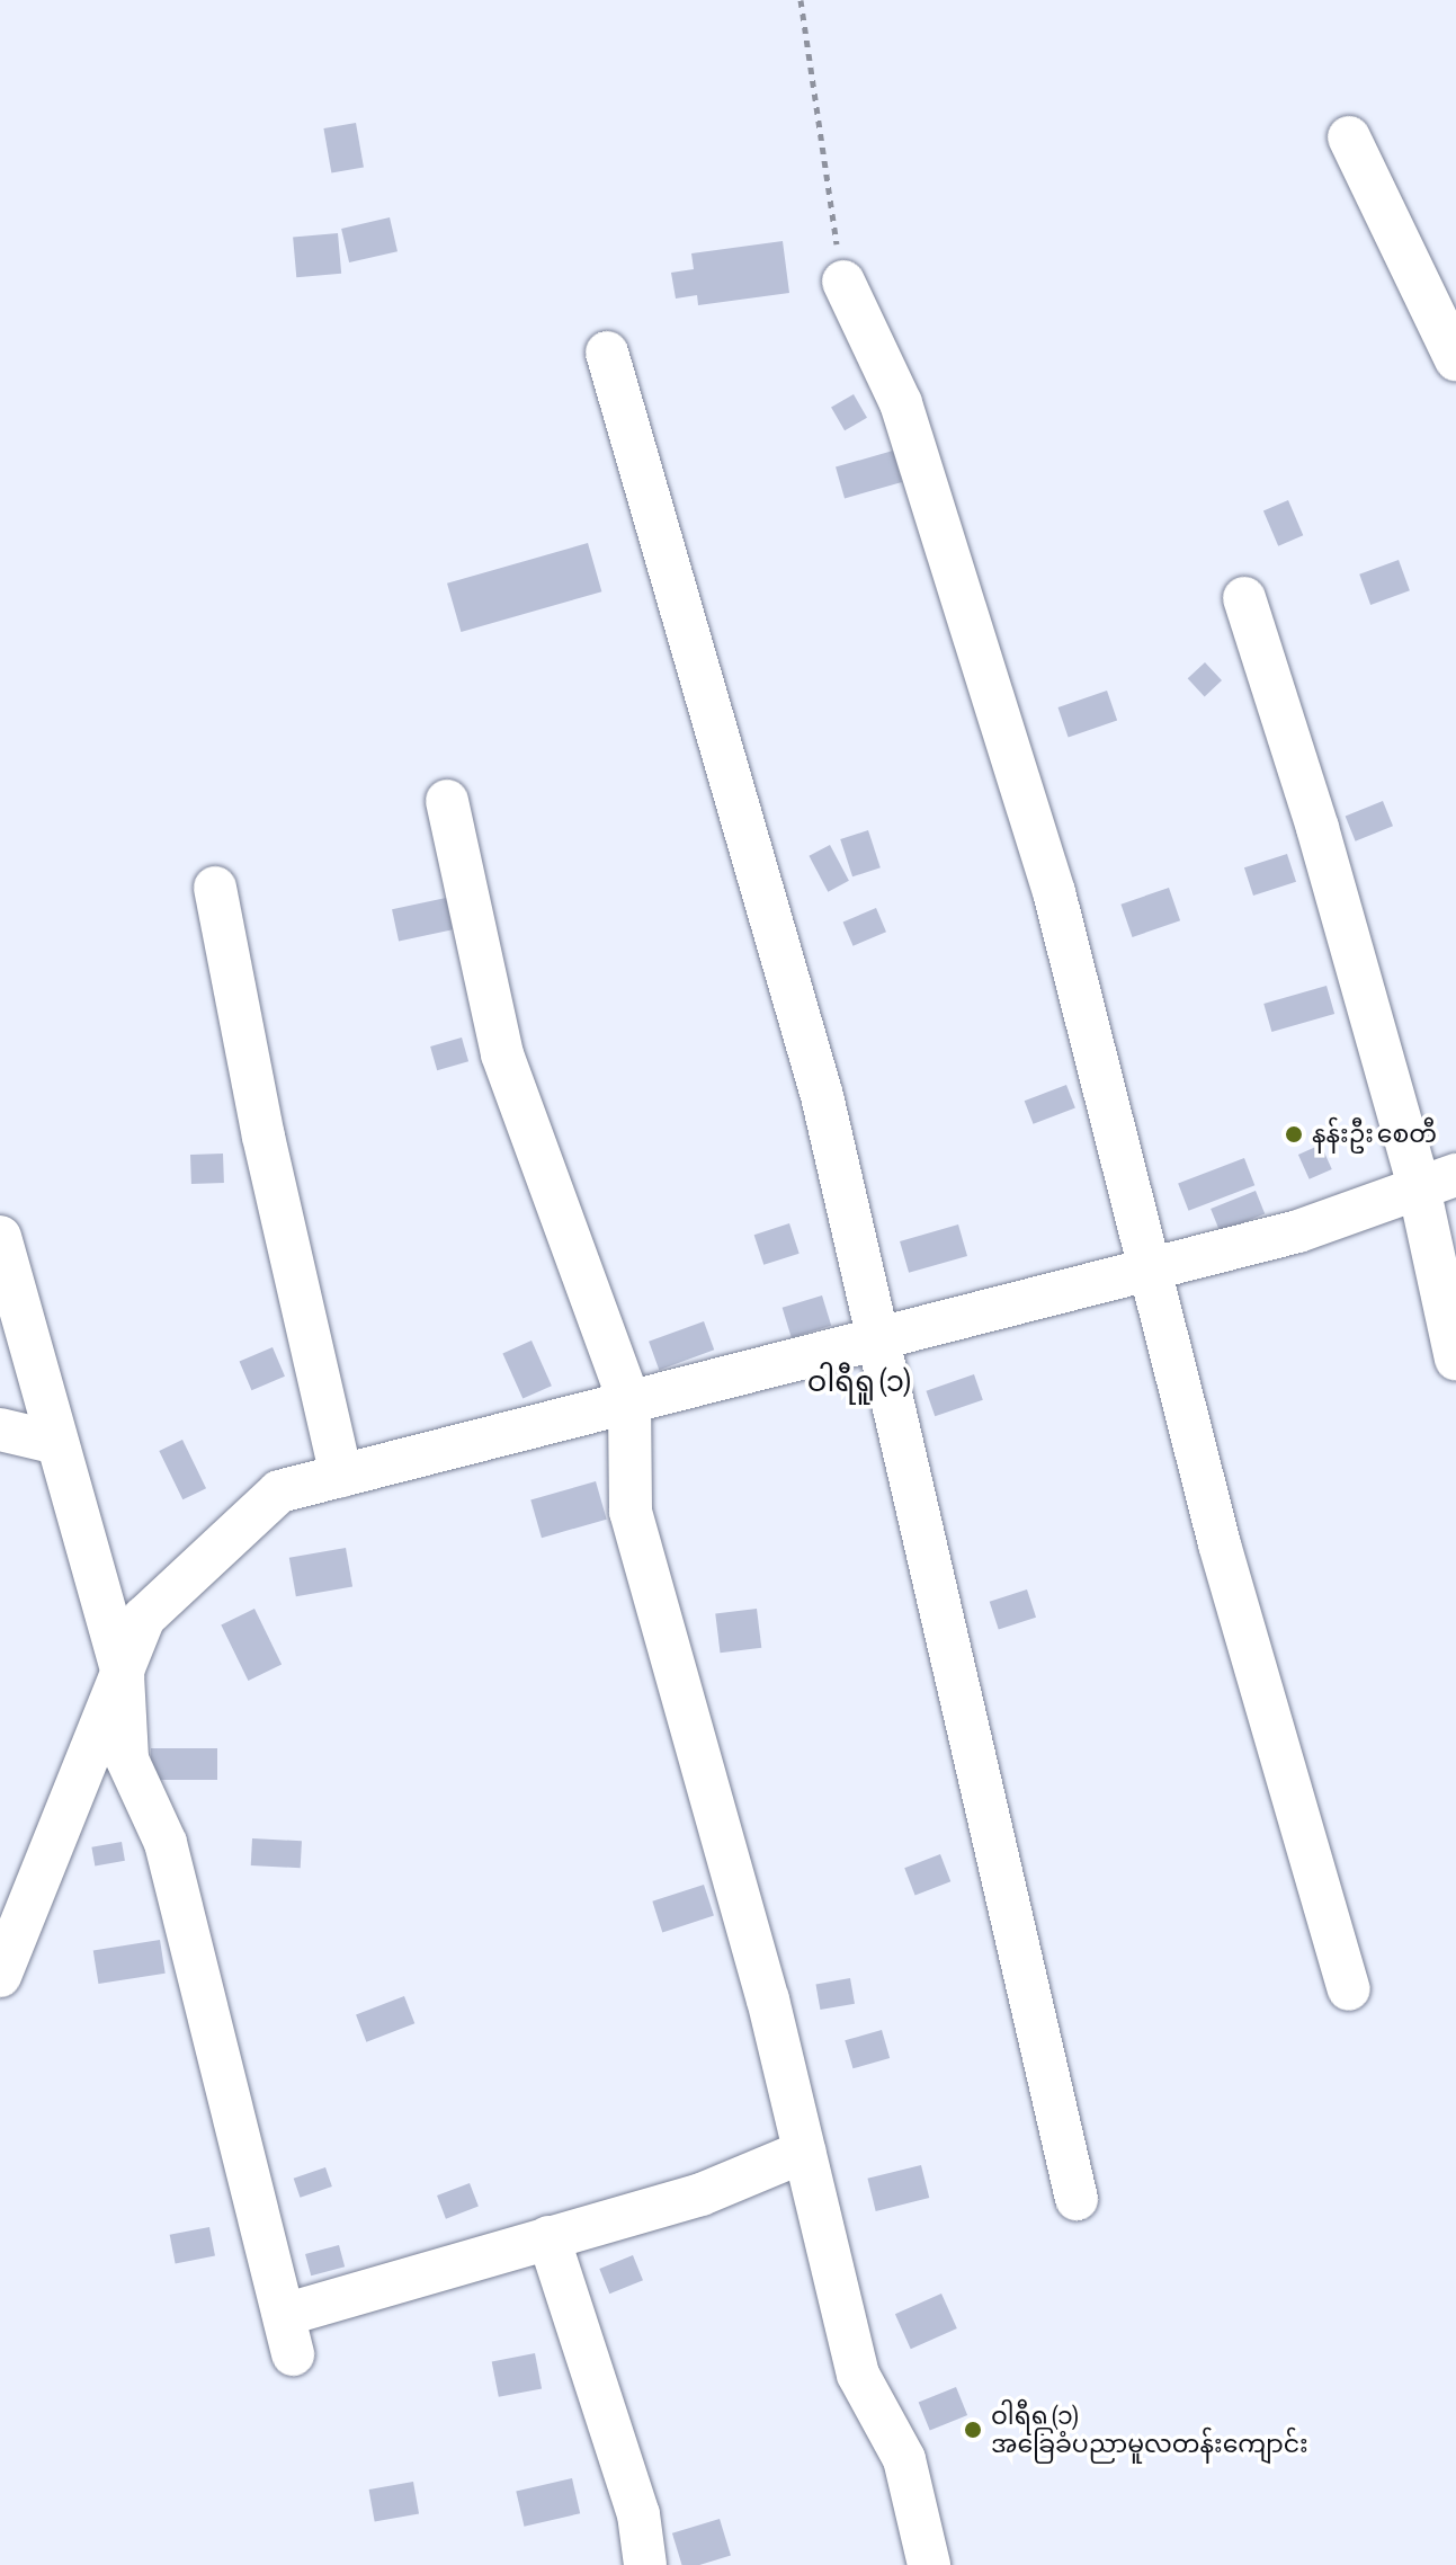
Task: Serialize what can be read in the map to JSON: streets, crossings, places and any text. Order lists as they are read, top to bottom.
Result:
{
  "districts": ["ဝါရီရူ (၁)"],
  "places": ["နန်းဦး စေတီ", "ဝါရီရူ (၁) အခြေခံပညာမူလတန်းကျောင်း"]
}
